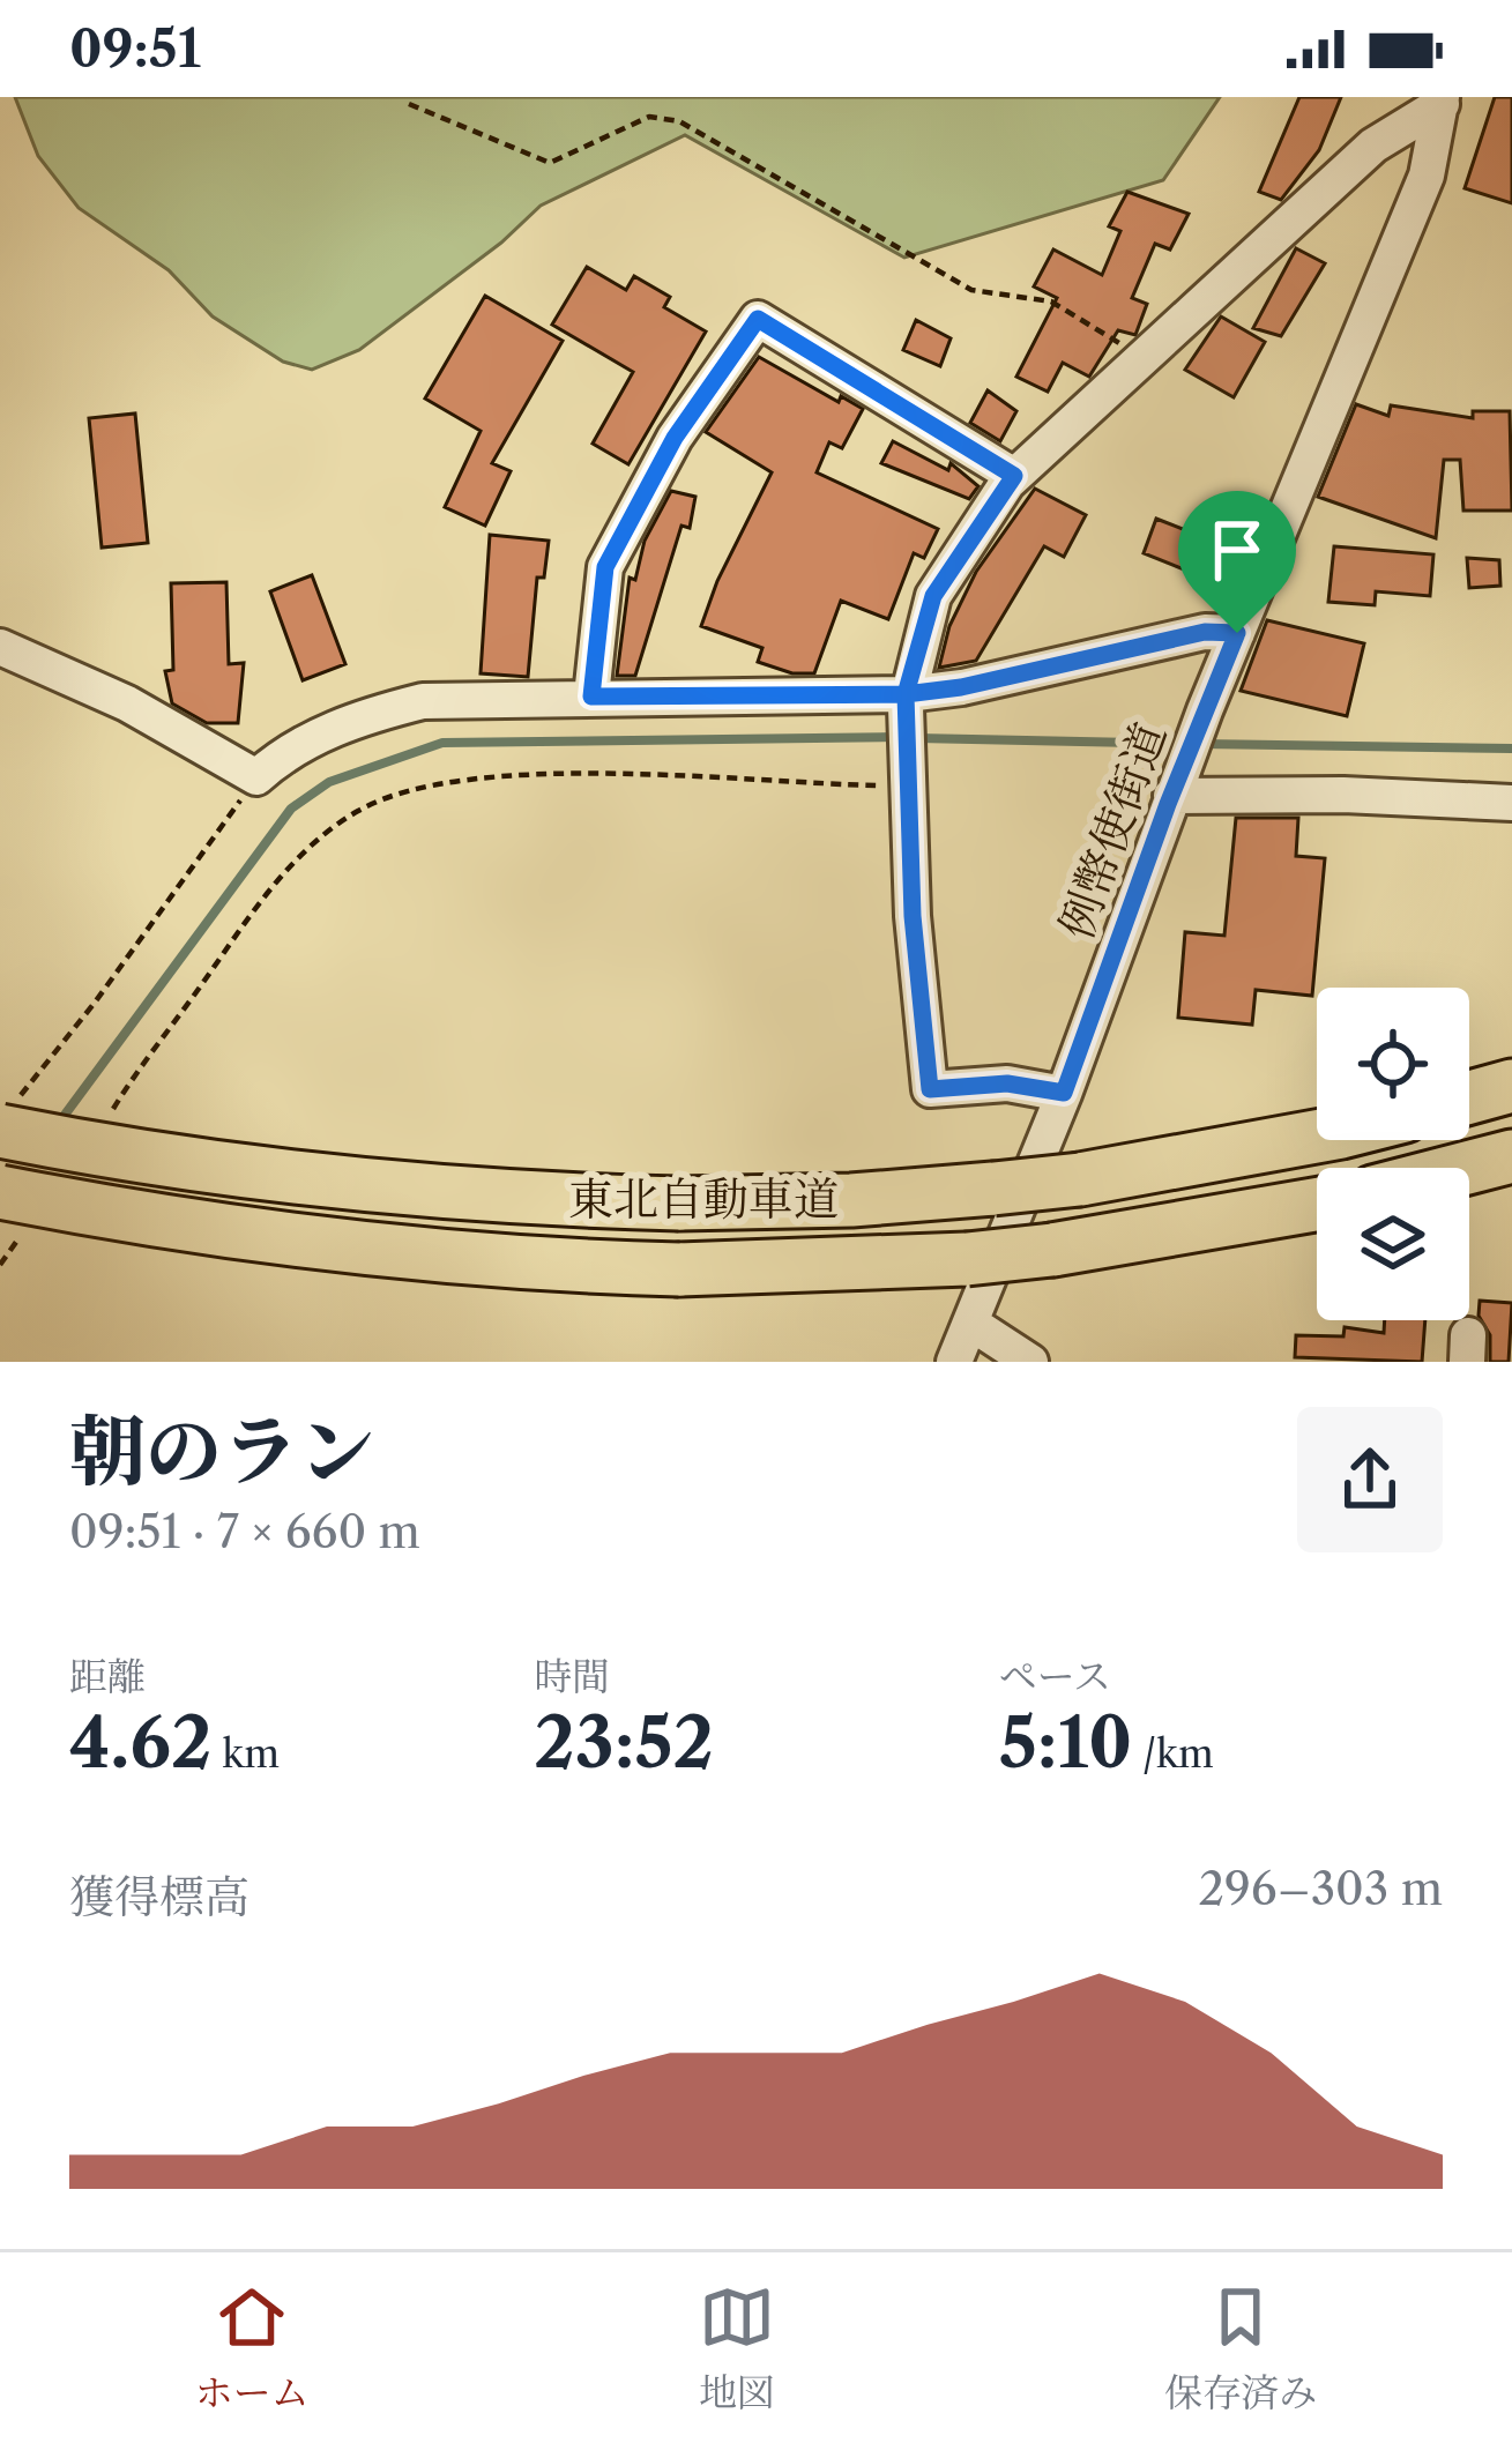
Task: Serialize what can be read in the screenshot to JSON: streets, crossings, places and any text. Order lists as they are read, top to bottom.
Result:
{
  "streets": {
    "highway": ["東北自動車道"],
    "street": ["例幣使街道"]
  },
  "page": {
    "status": "09:51",
    "heading": ["朝のラン", "09:51 · 7 × 660 m"],
    "stats": [
      ["距離", "4.62 km"],
      ["時間", "23:52"],
      ["ペース", "5:10 /km"]
    ],
    "chart": ["獲得標高", "296–303 m"],
    "tabs": ["ホーム", "地図", "保存済み"]
  }
}
